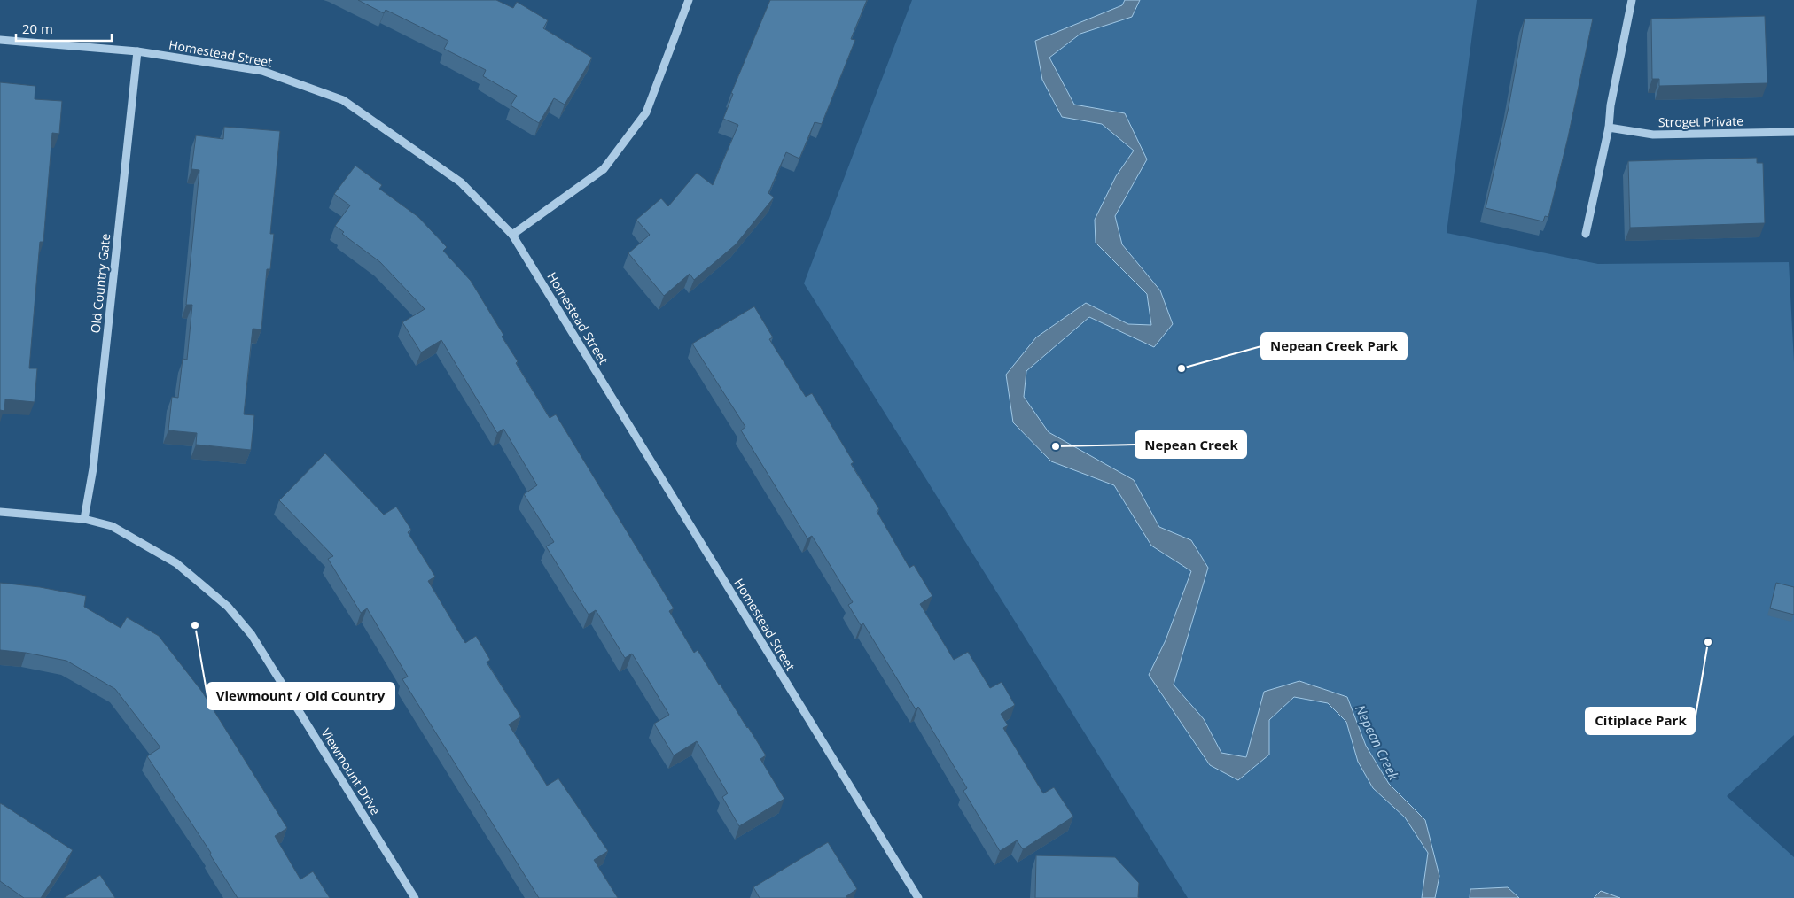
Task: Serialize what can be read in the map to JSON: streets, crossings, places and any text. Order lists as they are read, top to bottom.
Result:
{
  "streets": {
    "street": [
      "Homestead Street",
      "Stroget Private",
      "Old Country Gate",
      "Viewmount Drive"
    ]
  },
  "crossings": [
    ["Homestead Street", "Old Country Gate"],
    ["Old Country Gate", "Viewmount Drive"]
  ],
  "water": ["Nepean Creek"],
  "places": [
    "Nepean Creek Park",
    "Nepean Creek",
    "Viewmount / Old Country",
    "Citiplace Park"
  ],
  "scale_bar": "20 m"
}
